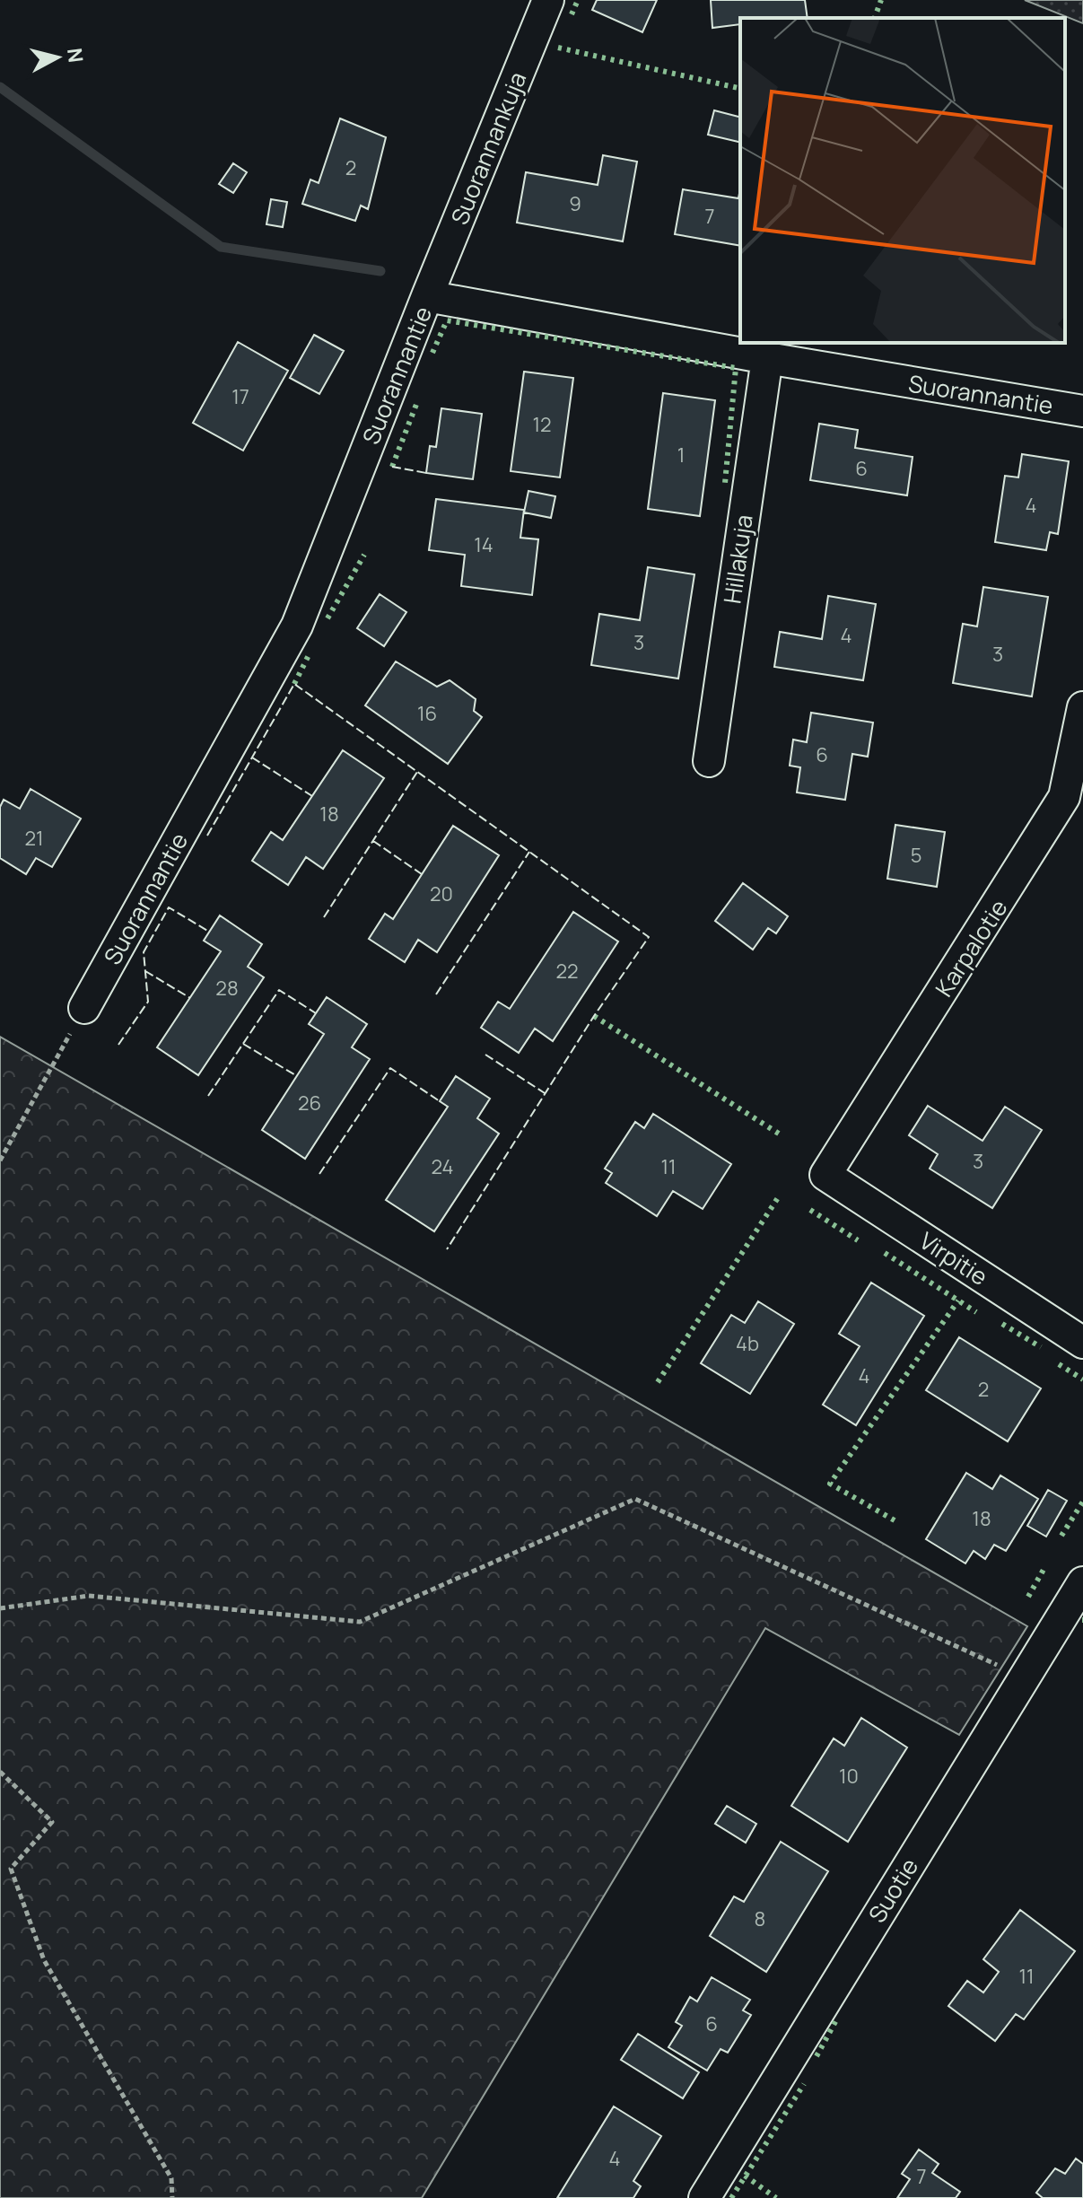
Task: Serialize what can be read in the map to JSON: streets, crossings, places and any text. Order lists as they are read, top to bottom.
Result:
{
  "streets": {
    "street": [
      "Suorannankuja",
      "Suorannantie",
      "Hillakuja",
      "Karpalotie",
      "Virpitie",
      "Suotie"
    ]
  },
  "crossings": [
    ["Suorannankuja", "Suorannantie"],
    ["Suorannantie", "Hillakuja"],
    ["Karpalotie", "Virpitie"]
  ],
  "house_numbers": [
    "2",
    "9",
    "7",
    "17",
    "12",
    "1",
    "6",
    "4",
    "14",
    "4",
    "3",
    "3",
    "16",
    "6",
    "18",
    "21",
    "5",
    "20",
    "22",
    "28",
    "26",
    "3",
    "24",
    "11",
    "4b",
    "4",
    "2",
    "18",
    "10",
    "8",
    "11",
    "6",
    "4",
    "7"
  ],
  "north": "right"
}
